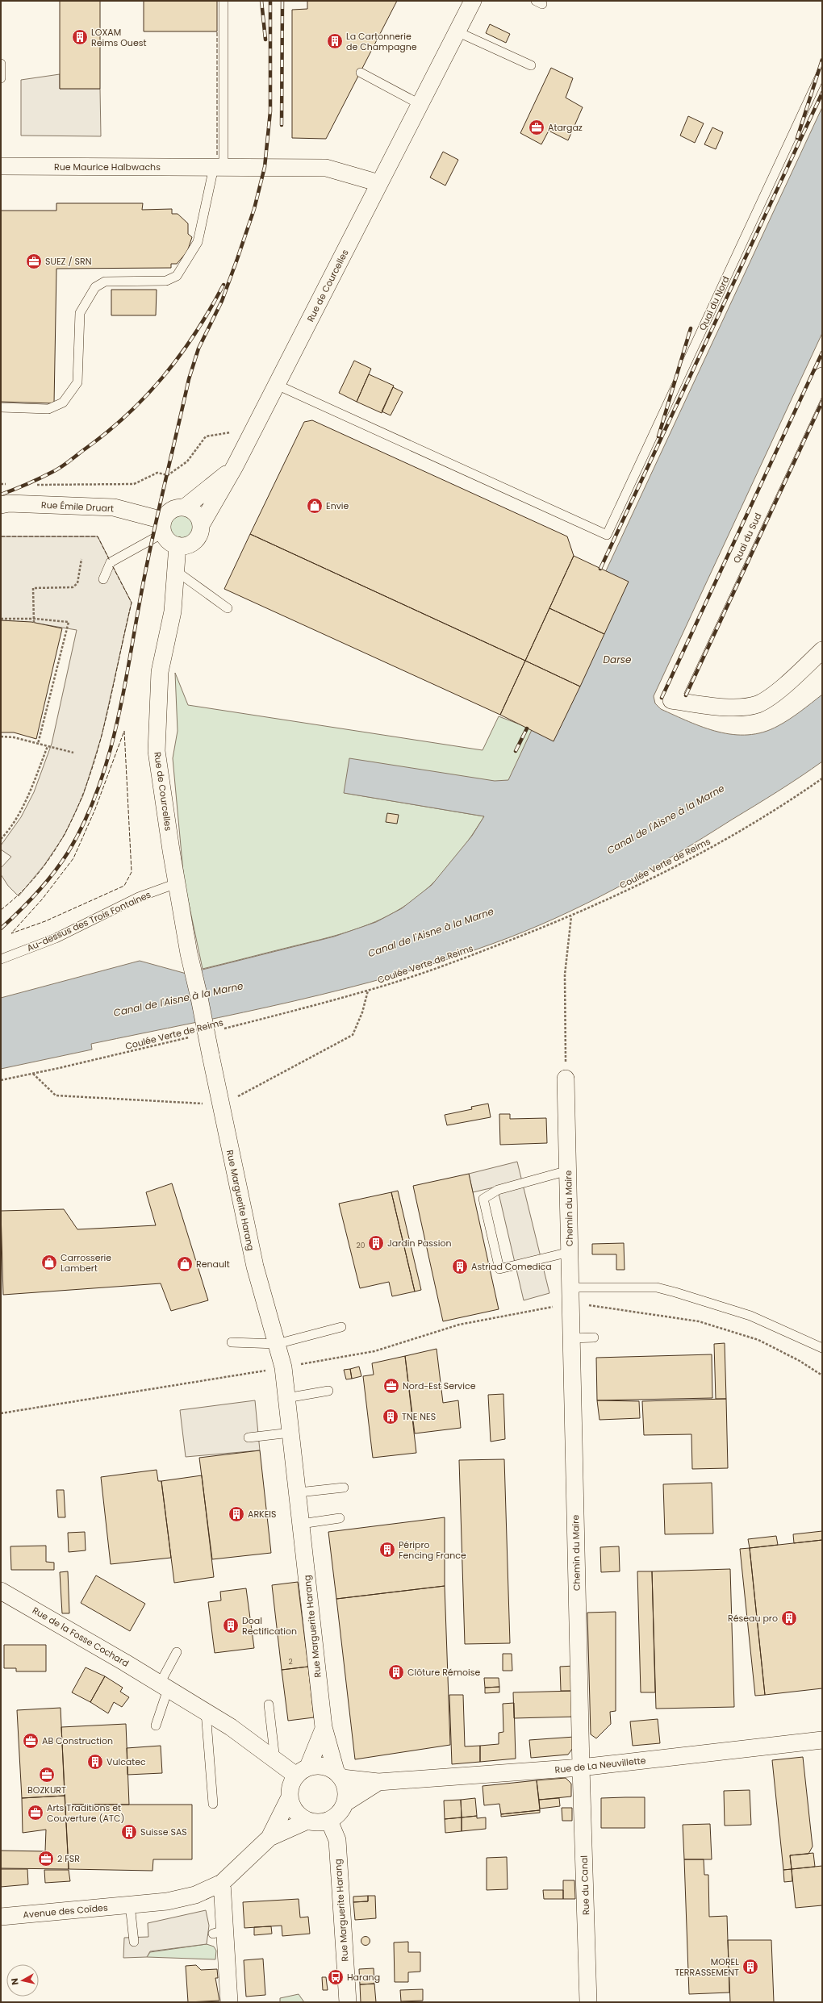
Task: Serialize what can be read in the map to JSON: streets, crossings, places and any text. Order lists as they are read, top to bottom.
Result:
{
  "streets": {
    "street": [
      "Rue Maurice Halbwachs",
      "Rue de Courcelles",
      "Rue Émile Druart",
      "Quai du Sud",
      "Rue Marguerite Harang",
      "Chemin du Maire",
      "Rue de la Fosse Cochard",
      "Rue de La Neuvillette",
      "Rue du Canal",
      "Avenue des Coïdes"
    ],
    "lane": ["Quai du Nord", "Au-dessus des Trois Fontaines"],
    "path": ["Coulée Verte de Reims"]
  },
  "crossings": [
    ["Rue Maurice Halbwachs", "Rue de Courcelles"],
    ["Rue de Courcelles", "Quai du Nord"],
    ["Rue de Courcelles", "Rue Émile Druart"],
    ["Rue de Courcelles", "Au-dessus des Trois Fontaines"],
    ["Rue de Courcelles", "Rue Marguerite Harang"],
    ["Rue Marguerite Harang", "Rue de la Fosse Cochard"],
    ["Rue Marguerite Harang", "Rue de La Neuvillette"],
    ["Rue Marguerite Harang", "Avenue des Coïdes"],
    ["Chemin du Maire", "Rue de La Neuvillette"],
    ["Chemin du Maire", "Rue du Canal"],
    ["Rue de la Fosse Cochard", "Rue de La Neuvillette"],
    ["Rue de la Fosse Cochard", "Avenue des Coïdes"],
    ["Rue de La Neuvillette", "Rue du Canal"],
    ["Rue de La Neuvillette", "Avenue des Coïdes"]
  ],
  "water": ["Darse", "Canal de l'Aisne à la Marne"],
  "places": {
    "building": [
      "LOXAM Reims Ouest",
      "La Cartonnerie de Champagne",
      "Jardin Passion",
      "Astriad Comedica",
      "TNE NES",
      "ARKEIS",
      "Péripro Fencing France",
      "Réseau pro",
      "Doal Rectification",
      "Clôture Rémoise",
      "Vulcatec",
      "Suisse SAS",
      "MOREL TERRASSEMENT"
    ],
    "office": [
      "Atargaz",
      "SUEZ / SRN",
      "Nord-Est Service",
      "AB Construction",
      "BOZKURT",
      "Arts Traditions et Couverture (ATC)",
      "2 FSR"
    ],
    "shop": ["Envie", "Carrosserie Lambert", "Renault"],
    "bus stop": ["Harang"]
  },
  "house_numbers": ["20", "2"],
  "north": "left"
}
